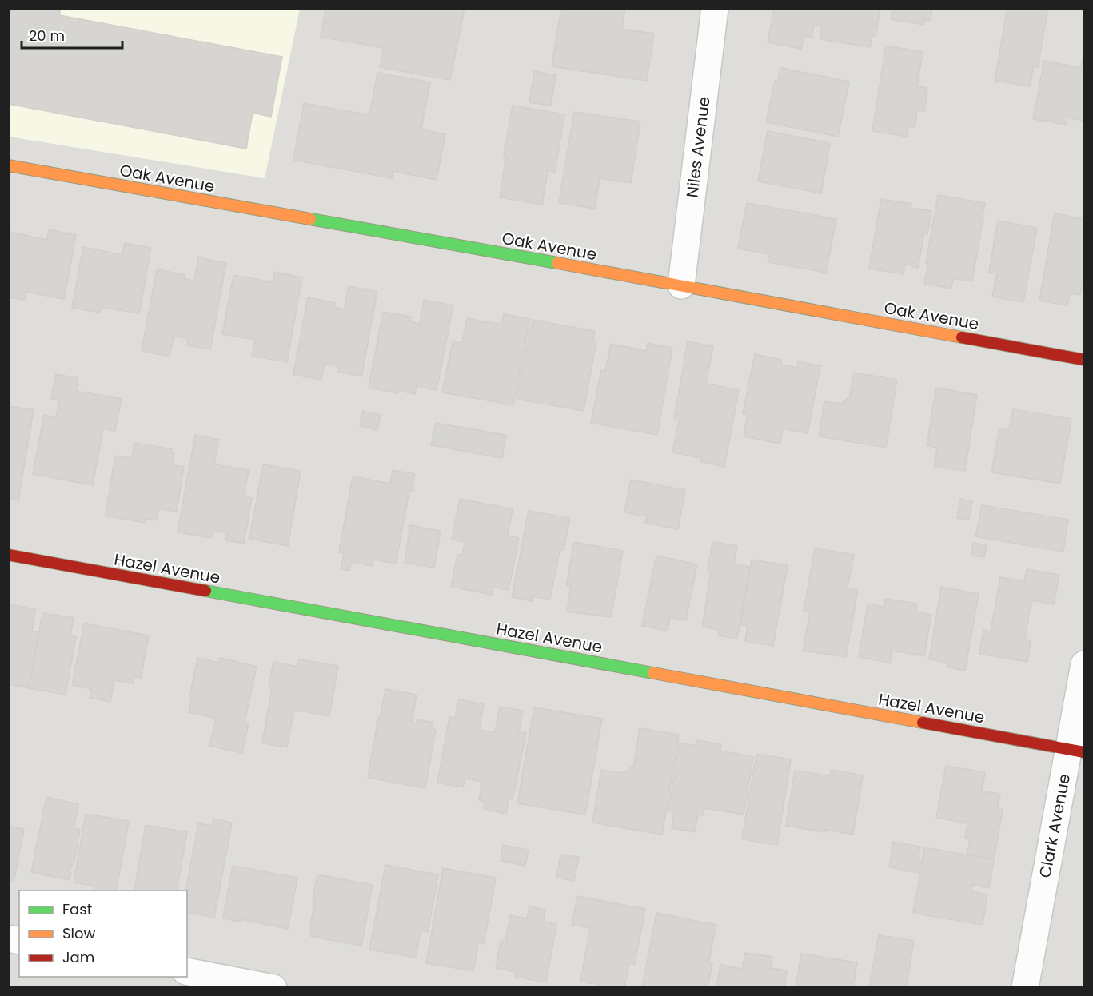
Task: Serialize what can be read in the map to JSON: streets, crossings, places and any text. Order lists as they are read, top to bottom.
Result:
{
  "streets": {
    "street": [
      "Niles Avenue",
      "Oak Avenue",
      "Hazel Avenue",
      "Clark Avenue"
    ]
  },
  "crossings": [
    ["Niles Avenue", "Oak Avenue"],
    ["Hazel Avenue", "Clark Avenue"]
  ],
  "legend": ["Fast", "Slow", "Jam"],
  "scale_bar": "20 m"
}
